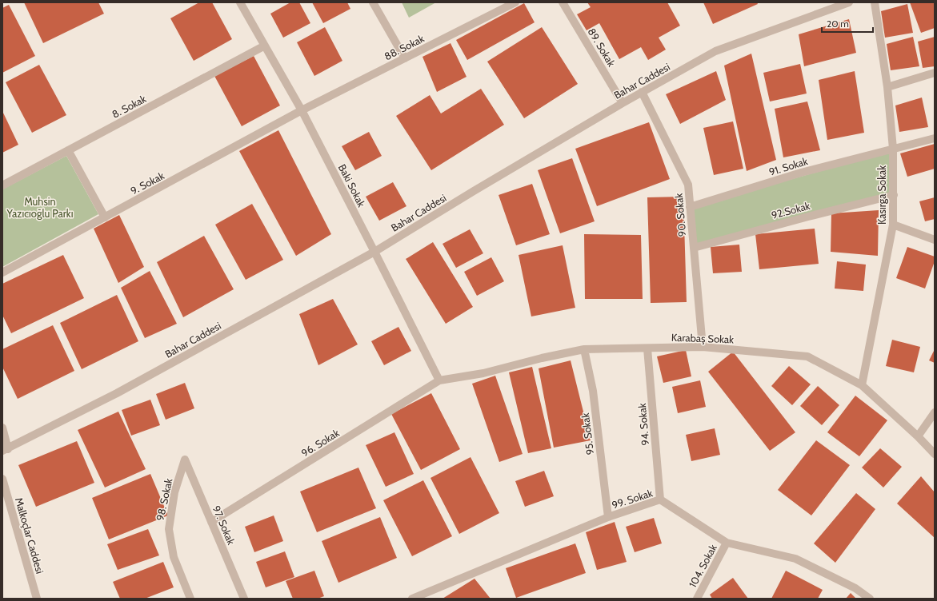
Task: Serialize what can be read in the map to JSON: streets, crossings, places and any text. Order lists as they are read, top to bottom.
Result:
{
  "streets": {
    "street": [
      "88. Sokak",
      "89. Sokak",
      "Bahar Caddesi",
      "8. Sokak",
      "91. Sokak",
      "9. Sokak",
      "Baki Sokak",
      "Kasırga Sokak",
      "92.Sokak",
      "90. Sokak",
      "Karabaş Sokak",
      "94. Sokak",
      "95. Sokak",
      "96. Sokak",
      "99. Sokak",
      "98. Sokak",
      "97. Sokak",
      "Malkoçlar Caddesi",
      "104. Sokak"
    ]
  },
  "crossings": [
    ["88. Sokak", "9. Sokak"],
    ["88. Sokak", "Baki Sokak"],
    ["89. Sokak", "Bahar Caddesi"],
    ["Bahar Caddesi", "Baki Sokak"],
    ["Bahar Caddesi", "90. Sokak"],
    ["8. Sokak", "Baki Sokak"],
    ["91. Sokak", "Kasırga Sokak"],
    ["91. Sokak", "90. Sokak"],
    ["9. Sokak", "Baki Sokak"],
    ["Baki Sokak", "Karabaş Sokak"],
    ["Baki Sokak", "96. Sokak"],
    ["Kasırga Sokak", "92.Sokak"],
    ["Kasırga Sokak", "Karabaş Sokak"],
    ["92.Sokak", "90. Sokak"],
    ["90. Sokak", "Karabaş Sokak"],
    ["Karabaş Sokak", "94. Sokak"],
    ["Karabaş Sokak", "95. Sokak"],
    ["Karabaş Sokak", "96. Sokak"],
    ["94. Sokak", "99. Sokak"],
    ["95. Sokak", "99. Sokak"],
    ["96. Sokak", "97. Sokak"],
    ["99. Sokak", "104. Sokak"],
    ["98. Sokak", "97. Sokak"]
  ],
  "parks": ["Muhsin Yazıcıoğlu Parkı"],
  "scale_bar": "20 m"
}
